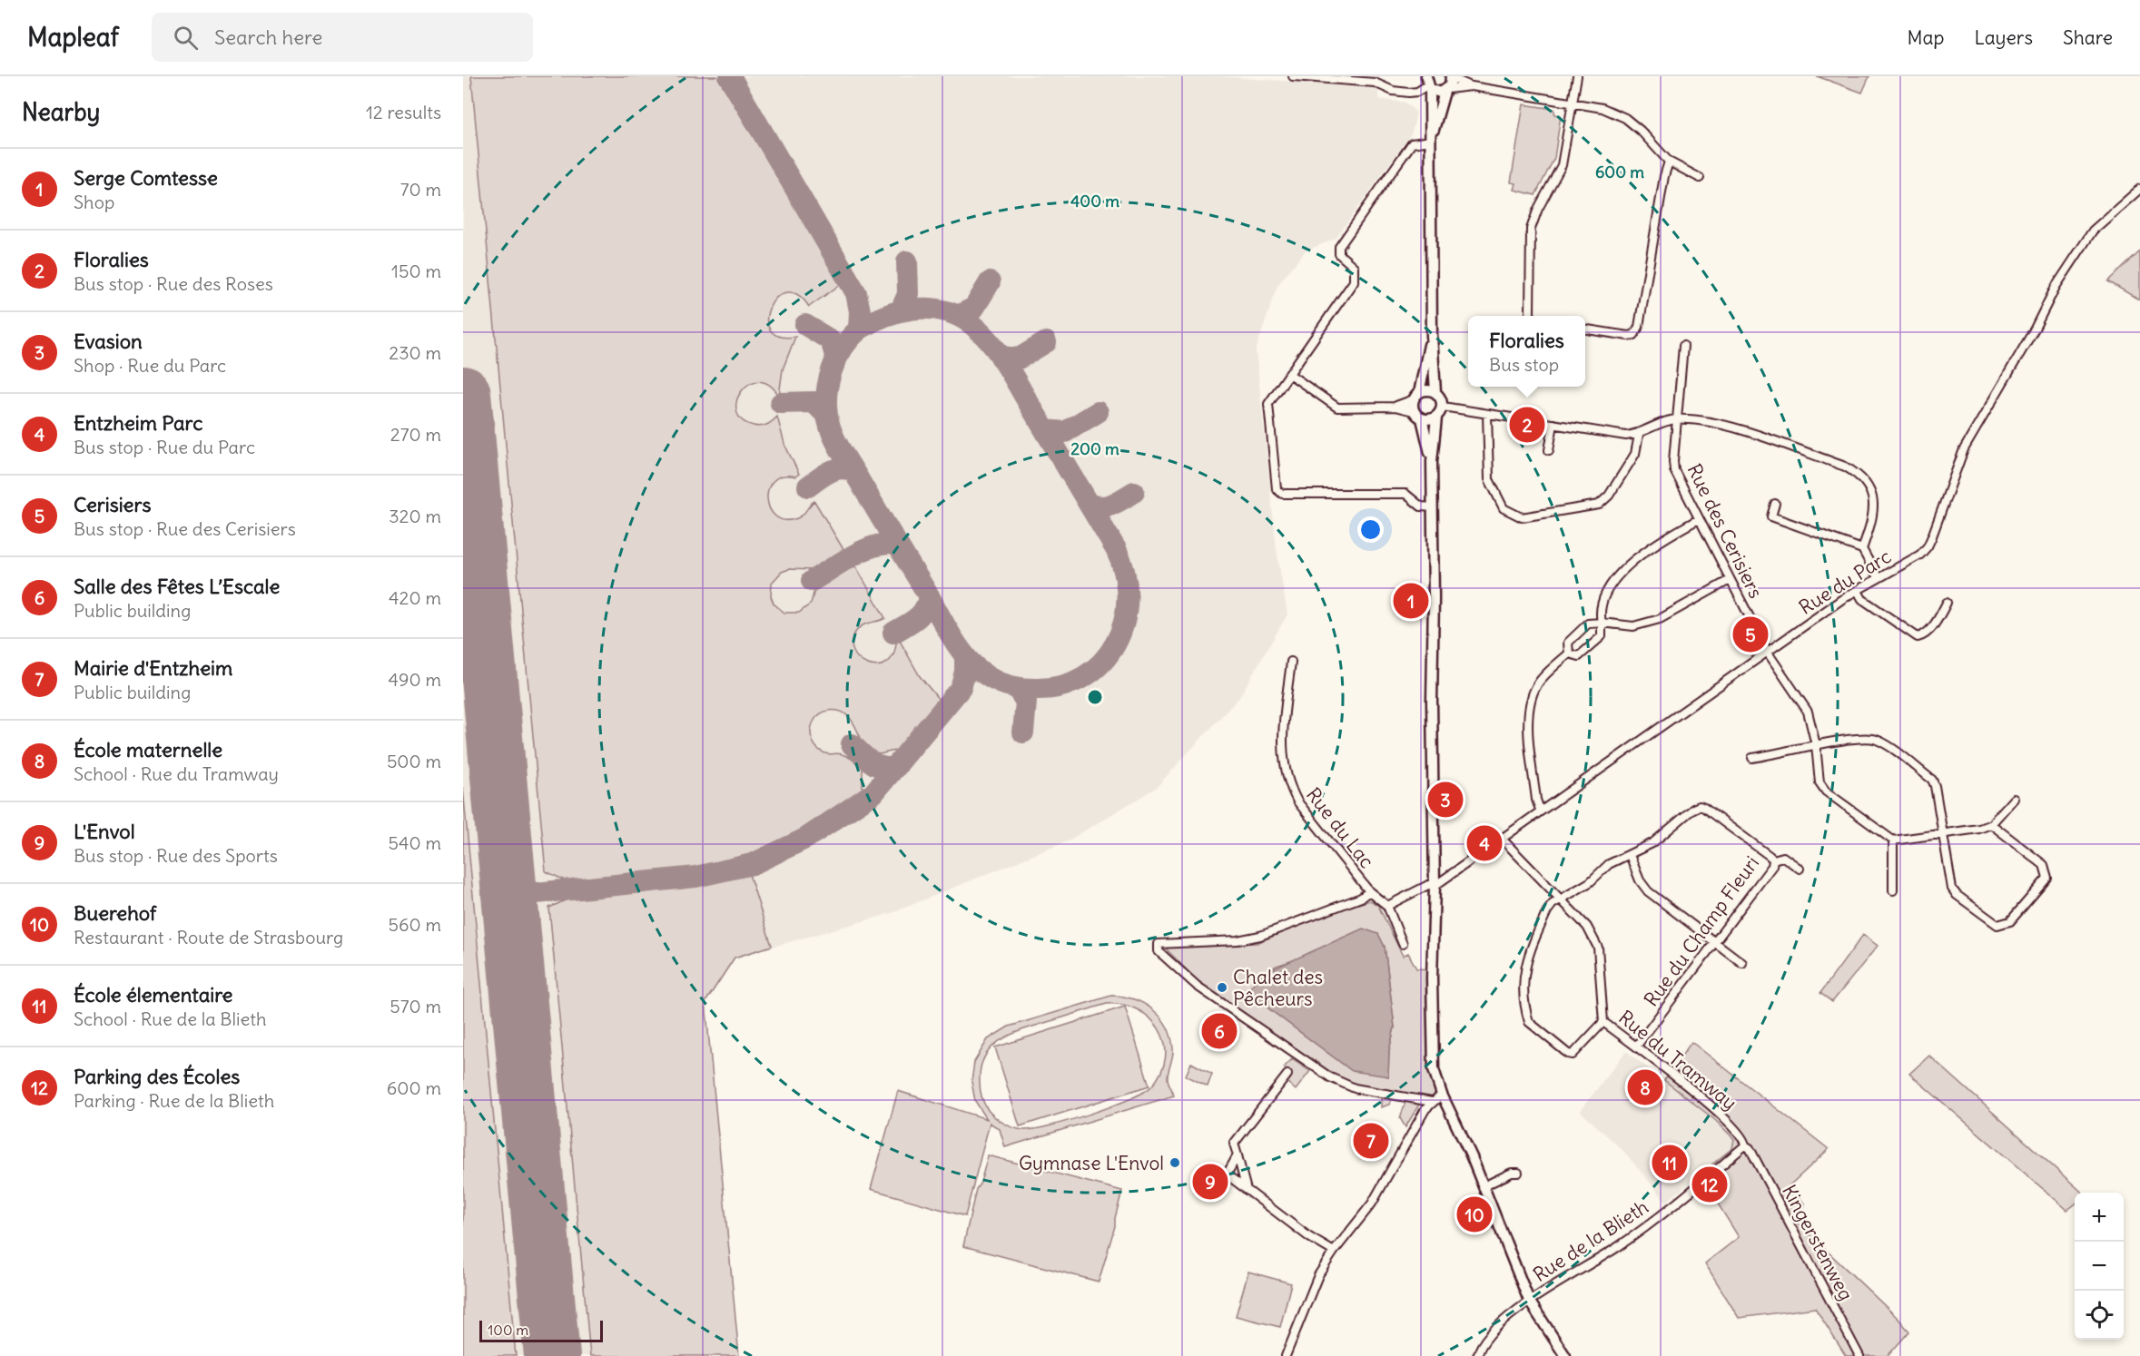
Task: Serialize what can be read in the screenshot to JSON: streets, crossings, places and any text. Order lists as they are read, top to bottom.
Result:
{
  "streets": {
    "street": [
      "Rue des Cerisiers",
      "Rue du Parc",
      "Rue du Lac",
      "Rue du Champ Fleuri",
      "Rue du Tramway",
      "Rue de la Blieth",
      "Kingerstenweg"
    ]
  },
  "crossings": [
    ["Rue des Cerisiers", "Rue du Parc"],
    ["Rue du Parc", "Rue du Tramway"],
    ["Rue du Champ Fleuri", "Rue du Tramway"],
    ["Rue du Tramway", "Rue de la Blieth"],
    ["Rue du Tramway", "Kingerstenweg"],
    ["Rue de la Blieth", "Kingerstenweg"]
  ],
  "places": ["Chalet des Pêcheurs", "Gymnase L'Envol"],
  "scale_bar": "100 m",
  "page": {
    "header": "Mapleaf",
    "search": "Search here",
    "nav": ["Map", "Layers", "Share"],
    "heading": ["Nearby", "12 results"],
    "list": [
      {
        "mark": "1",
        "name": "Serge Comtesse",
        "note": "Shop",
        "value": "70 m"
      },
      {
        "mark": "2",
        "name": "Floralies",
        "note": "Bus stop · Rue des Roses",
        "value": "150 m"
      },
      {
        "mark": "3",
        "name": "Evasion",
        "note": "Shop · Rue du Parc",
        "value": "230 m"
      },
      {
        "mark": "4",
        "name": "Entzheim Parc",
        "note": "Bus stop · Rue du Parc",
        "value": "270 m"
      },
      {
        "mark": "5",
        "name": "Cerisiers",
        "note": "Bus stop · Rue des Cerisiers",
        "value": "320 m"
      },
      {
        "mark": "6",
        "name": "Salle des Fêtes L’Escale",
        "note": "Public building",
        "value": "420 m"
      },
      {
        "mark": "7",
        "name": "Mairie d'Entzheim",
        "note": "Public building",
        "value": "490 m"
      },
      {
        "mark": "8",
        "name": "École maternelle",
        "note": "School · Rue du Tramway",
        "value": "500 m"
      },
      {
        "mark": "9",
        "name": "L'Envol",
        "note": "Bus stop · Rue des Sports",
        "value": "540 m"
      },
      {
        "mark": "10",
        "name": "Buerehof",
        "note": "Restaurant · Route de Strasbourg",
        "value": "560 m"
      },
      {
        "mark": "11",
        "name": "École élementaire",
        "note": "School · Rue de la Blieth",
        "value": "570 m"
      },
      {
        "mark": "12",
        "name": "Parking des Écoles",
        "note": "Parking · Rue de la Blieth",
        "value": "600 m"
      }
    ],
    "popup": ["Floralies", "Bus stop"],
    "pins": [
      "2",
      "1",
      "5",
      "3",
      "4",
      "6",
      "8",
      "7",
      "11",
      "9",
      "12",
      "10"
    ],
    "map_buttons": ["+", "−"],
    "scale": "100 m"
  },
  "rings": ["600 m", "400 m", "200 m"]
}
